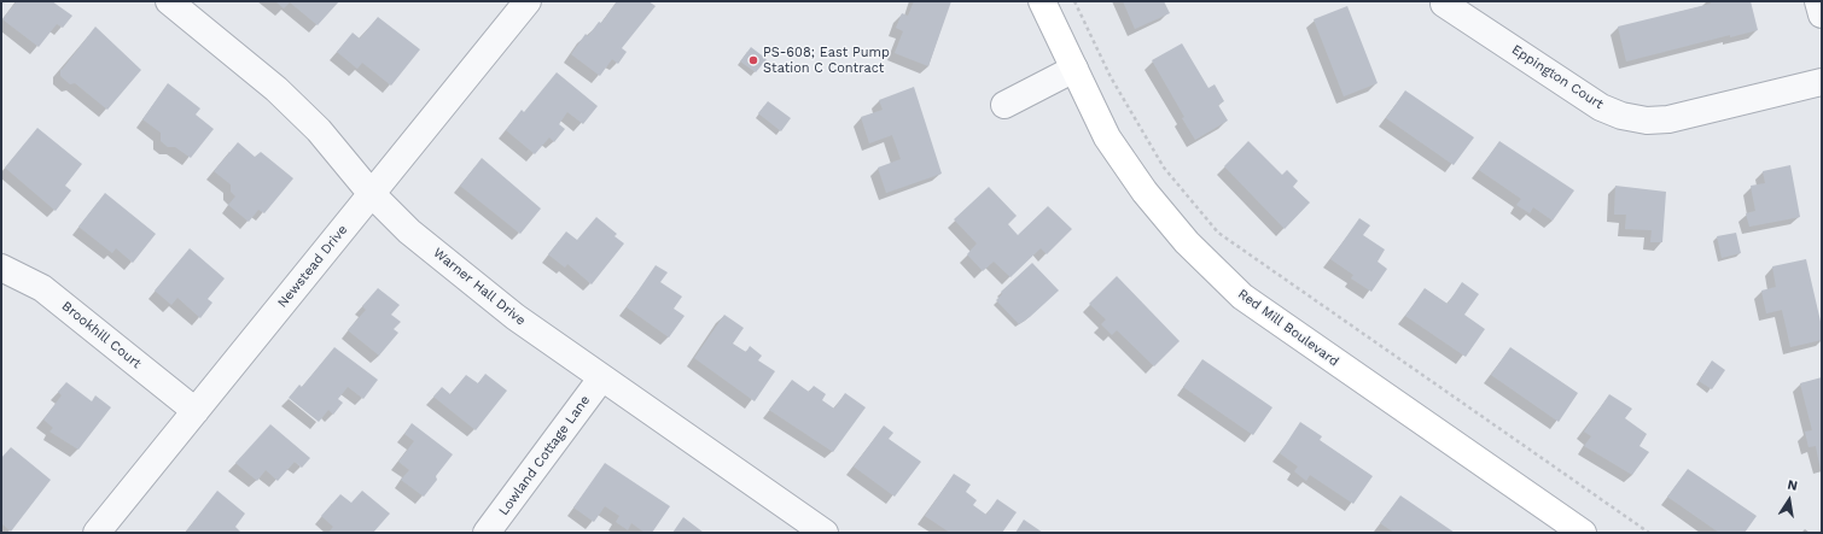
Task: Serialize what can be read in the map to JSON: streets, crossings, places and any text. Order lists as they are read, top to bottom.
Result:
{
  "streets": {
    "street": [
      "Eppington Court",
      "Newstead Drive",
      "Warner Hall Drive",
      "Red Mill Boulevard",
      "Brookhill Court",
      "Lowland Cottage Lane"
    ]
  },
  "crossings": [
    ["Newstead Drive", "Warner Hall Drive"],
    ["Newstead Drive", "Brookhill Court"],
    ["Warner Hall Drive", "Lowland Cottage Lane"]
  ],
  "places": ["PS-608; East Pump Station C Contract"],
  "north": "top"
}
